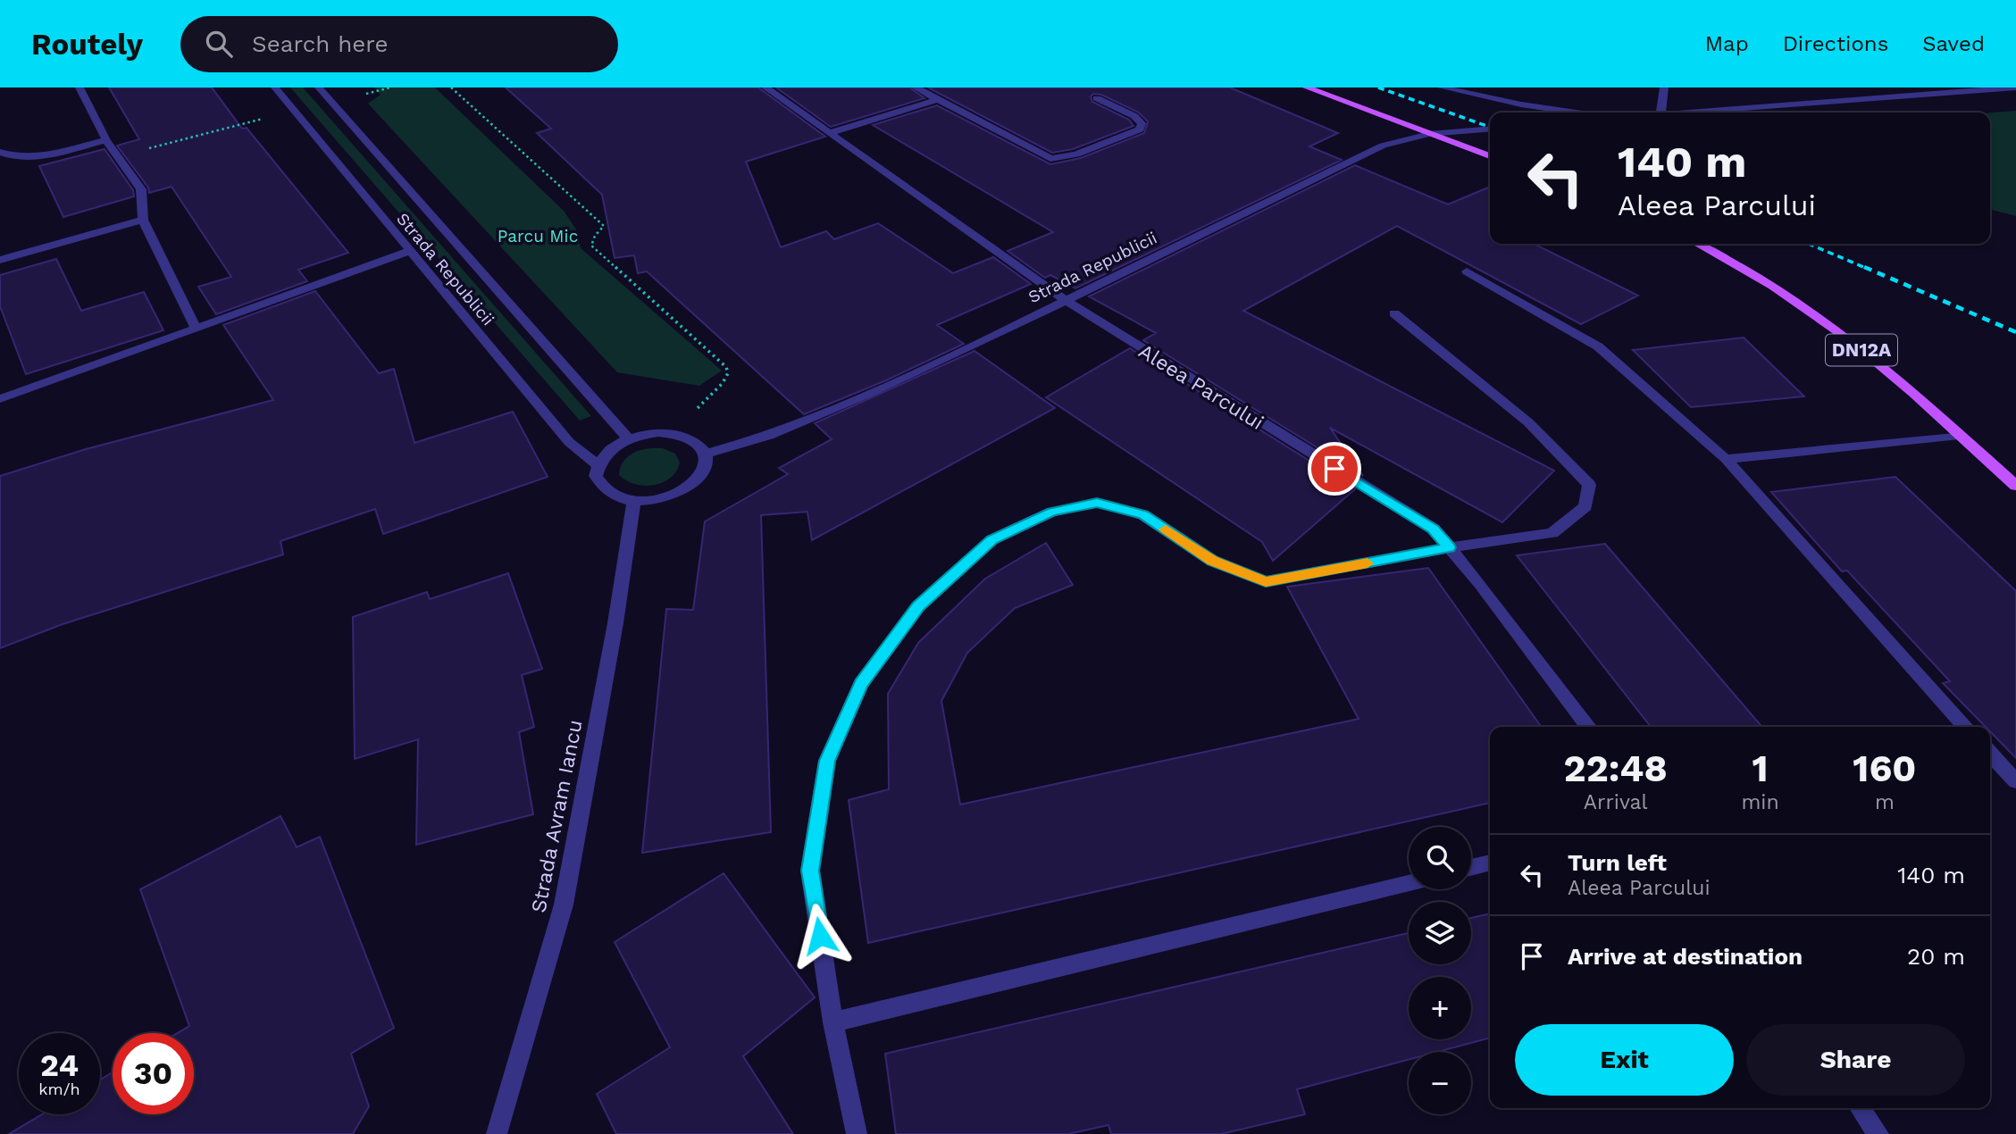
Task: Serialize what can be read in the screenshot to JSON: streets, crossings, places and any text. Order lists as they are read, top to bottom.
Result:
{
  "streets": {
    "main road": ["DN12A"],
    "street": ["Strada Republicii", "Aleea Parcului", "Strada Avram Iancu"]
  },
  "crossings": [
    ["Strada Republicii", "Aleea Parcului"],
    ["Strada Republicii", "Strada Avram Iancu"]
  ],
  "parks": ["Parcu Mic"],
  "page": {
    "header": "Routely",
    "search": "Search here",
    "nav": ["Map", "Directions", "Saved"],
    "turn": ["140 m", "Aleea Parcului"],
    "eta": [
      "22:48",
      "Arrival",
      "1",
      "min",
      "160",
      "m"
    ],
    "map_buttons": ["+", "−"],
    "list": [
      {
        "name": "Turn left",
        "note": "Aleea Parcului",
        "value": "140 m"
      },
      {
        "name": "Arrive at destination",
        "value": "20 m"
      }
    ],
    "buttons": ["Exit", "Share"],
    "speed": "24 km/h",
    "limit": "30"
  }
}
